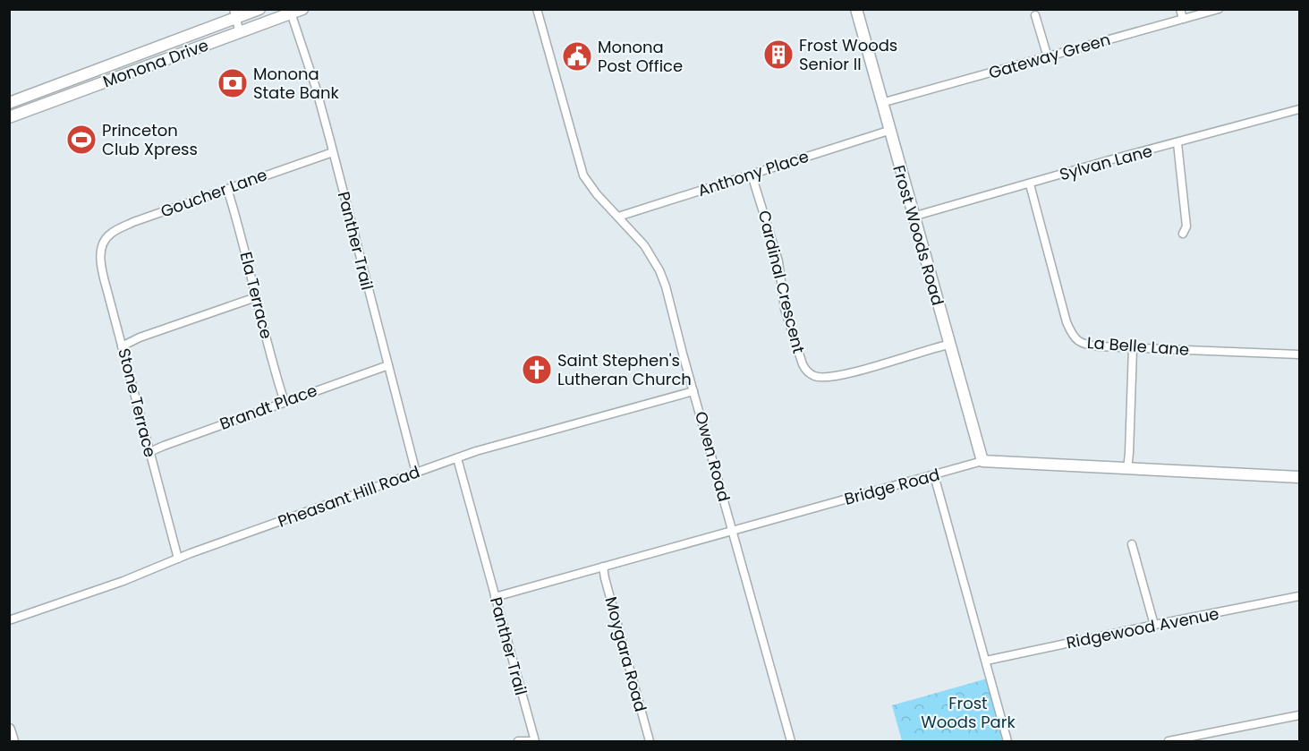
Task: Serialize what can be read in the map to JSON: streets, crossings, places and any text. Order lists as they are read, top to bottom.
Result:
{
  "streets": {
    "street": [
      "Gateway Green",
      "Monona Drive",
      "Sylvan Lane",
      "Anthony Place",
      "Goucher Lane",
      "Frost Woods Road",
      "Panther Trail",
      "Cardinal Crescent",
      "Ela Terrace",
      "La Belle Lane",
      "Stone Terrace",
      "Brandt Place",
      "Owen Road",
      "Bridge Road",
      "Pheasant Hill Road",
      "Ridgewood Avenue",
      "Moygara Road"
    ]
  },
  "crossings": [
    ["Gateway Green", "Frost Woods Road"],
    ["Monona Drive", "Panther Trail"],
    ["Sylvan Lane", "Frost Woods Road"],
    ["Sylvan Lane", "La Belle Lane"],
    ["Anthony Place", "Frost Woods Road"],
    ["Anthony Place", "Cardinal Crescent"],
    ["Anthony Place", "Owen Road"],
    ["Goucher Lane", "Panther Trail"],
    ["Goucher Lane", "Ela Terrace"],
    ["Goucher Lane", "Stone Terrace"],
    ["Frost Woods Road", "Cardinal Crescent"],
    ["Frost Woods Road", "Bridge Road"],
    ["Panther Trail", "Brandt Place"],
    ["Panther Trail", "Bridge Road"],
    ["Panther Trail", "Pheasant Hill Road"],
    ["Ela Terrace", "Brandt Place"],
    ["Stone Terrace", "Brandt Place"],
    ["Stone Terrace", "Pheasant Hill Road"],
    ["Owen Road", "Bridge Road"],
    ["Owen Road", "Pheasant Hill Road"],
    ["Bridge Road", "Moygara Road"]
  ],
  "parks": ["Frost Woods Park"],
  "places": {
    "building": ["Frost Woods Senior II"],
    "public building": ["Monona Post Office"],
    "bank": ["Monona State Bank"],
    "sports": ["Princeton Club Xpress"],
    "church": ["Saint Stephen's Lutheran Church"]
  }
}
